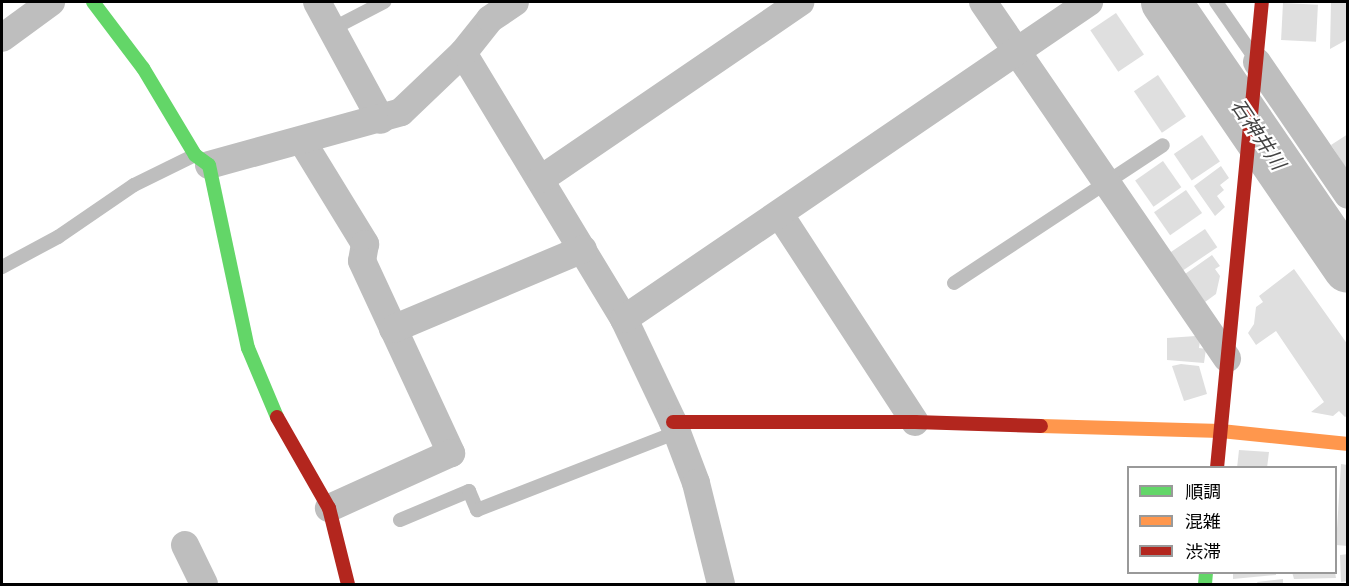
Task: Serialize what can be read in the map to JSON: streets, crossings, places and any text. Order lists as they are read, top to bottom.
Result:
{
  "water": ["石神井川"],
  "legend": ["順調", "混雑", "渋滞"]
}
